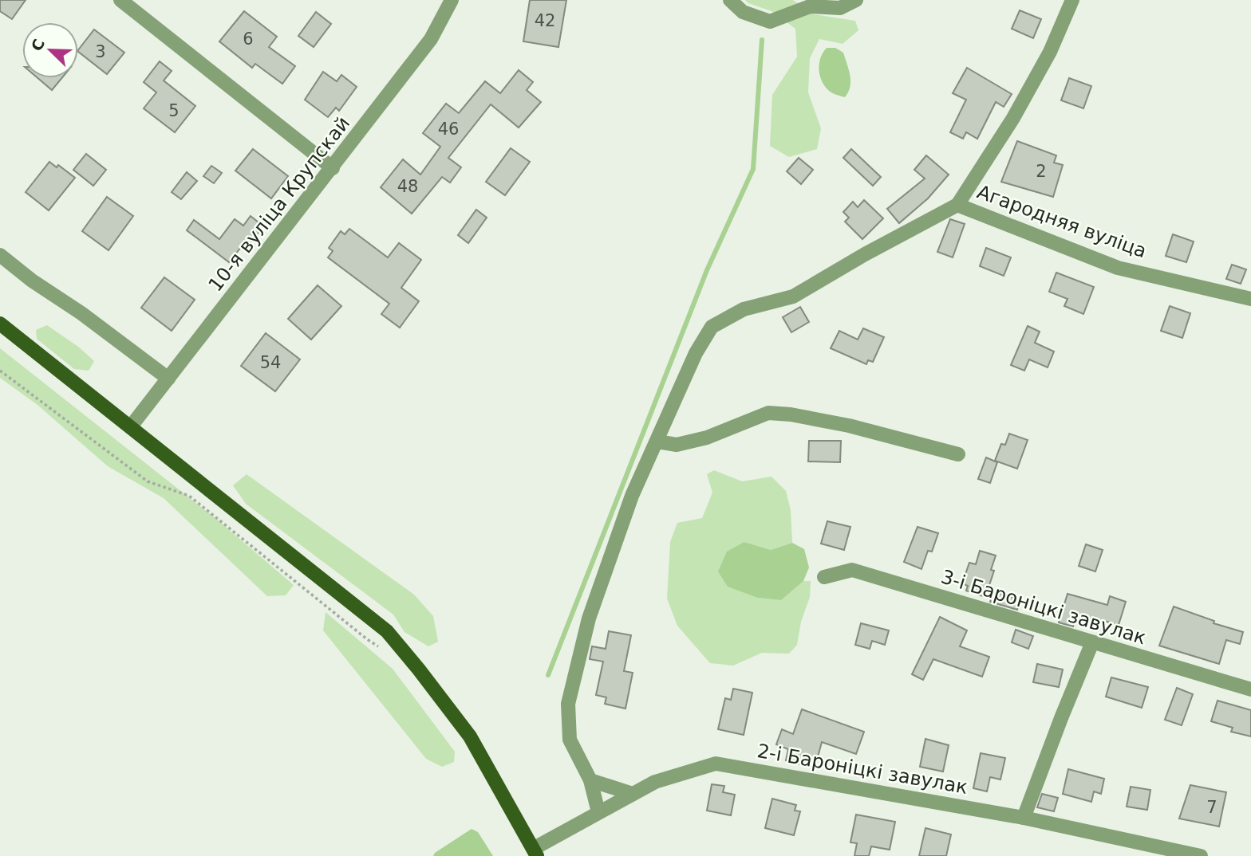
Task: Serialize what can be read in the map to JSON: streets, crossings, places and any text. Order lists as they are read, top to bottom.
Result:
{
  "streets": {
    "street": [
      "10-я вуліца Крупскай",
      "Агародняя вуліца",
      "3-і Бароніцкі завулак",
      "2-і Бароніцкі завулак"
    ]
  },
  "house_numbers": [
    "42",
    "6",
    "3",
    "5",
    "46",
    "2",
    "48",
    "54",
    "7"
  ],
  "north": "top left"
}
